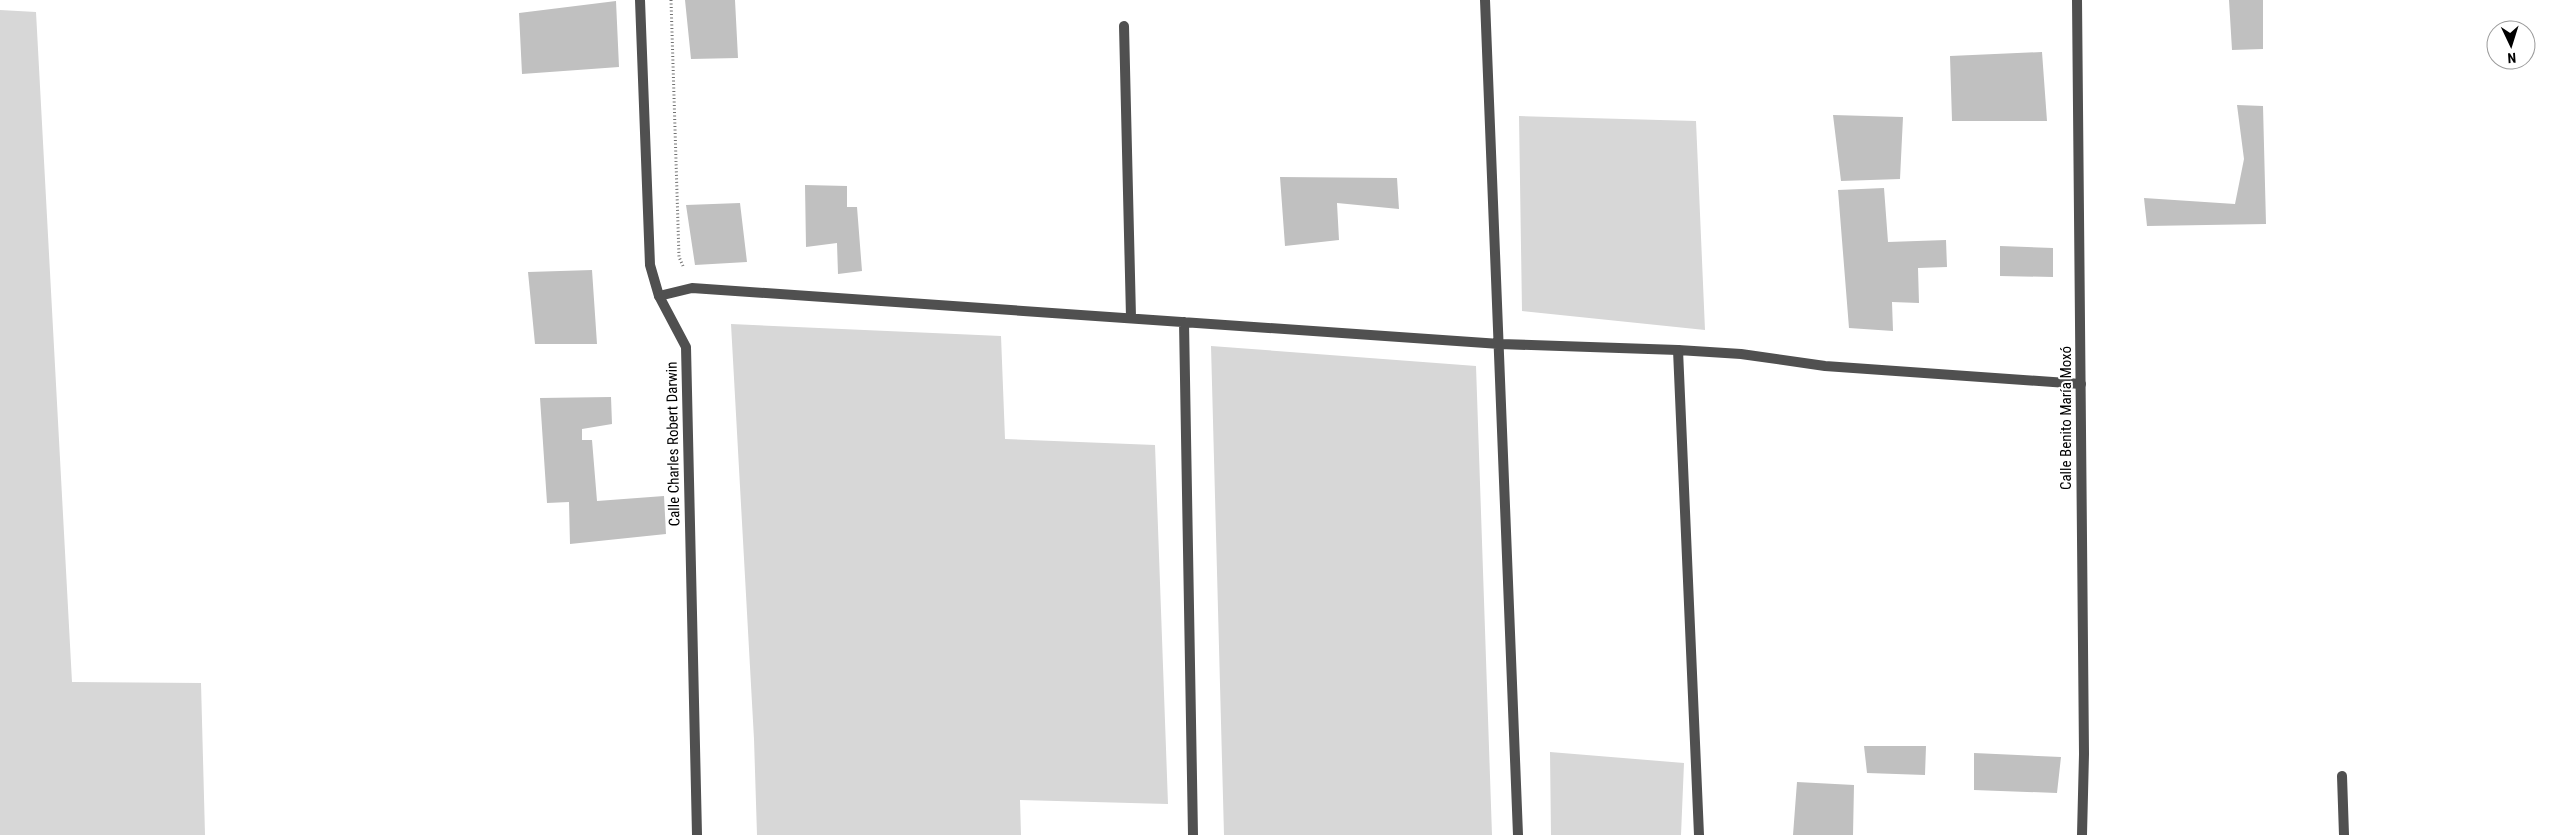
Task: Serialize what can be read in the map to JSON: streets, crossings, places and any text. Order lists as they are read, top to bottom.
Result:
{
  "streets": {
    "street": ["Calle Benito María Moxó", "Calle Charles Robert Darwin"]
  },
  "north": "bottom"
}
